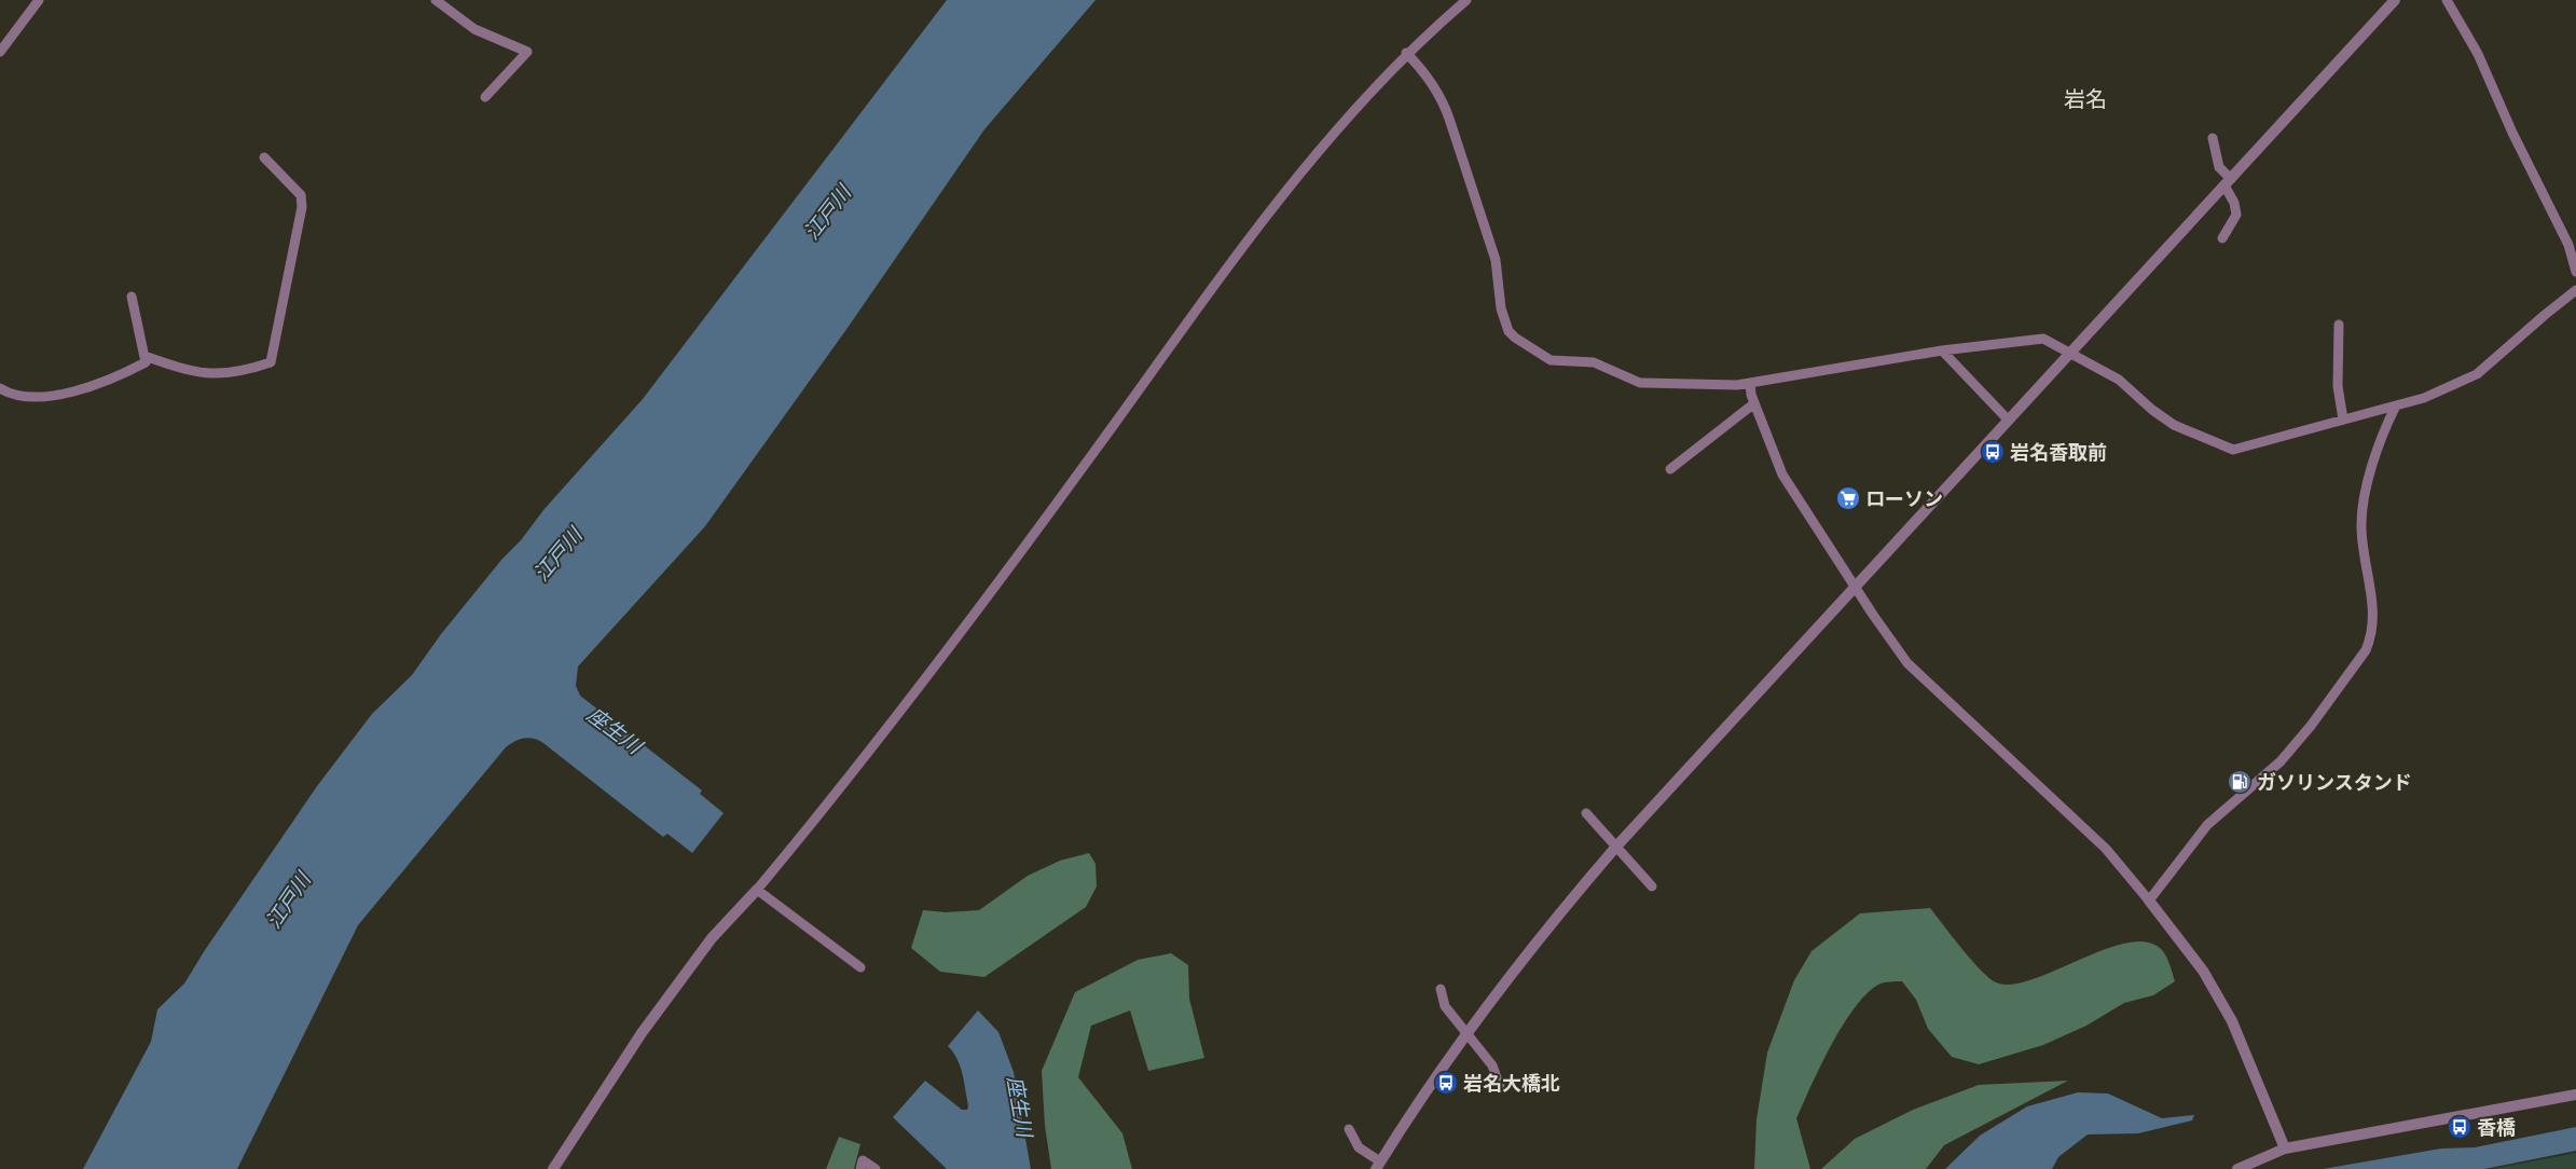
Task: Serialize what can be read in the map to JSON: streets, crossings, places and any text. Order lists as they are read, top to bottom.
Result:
{
  "districts": ["岩名"],
  "water": ["江戸川", "座生川"],
  "places": {
    "bus stop": ["岩名香取前", "岩名大橋北", "香橋"],
    "supermarket": ["ローソン"],
    "fuel station": ["ガソリンスタンド"]
  }
}
